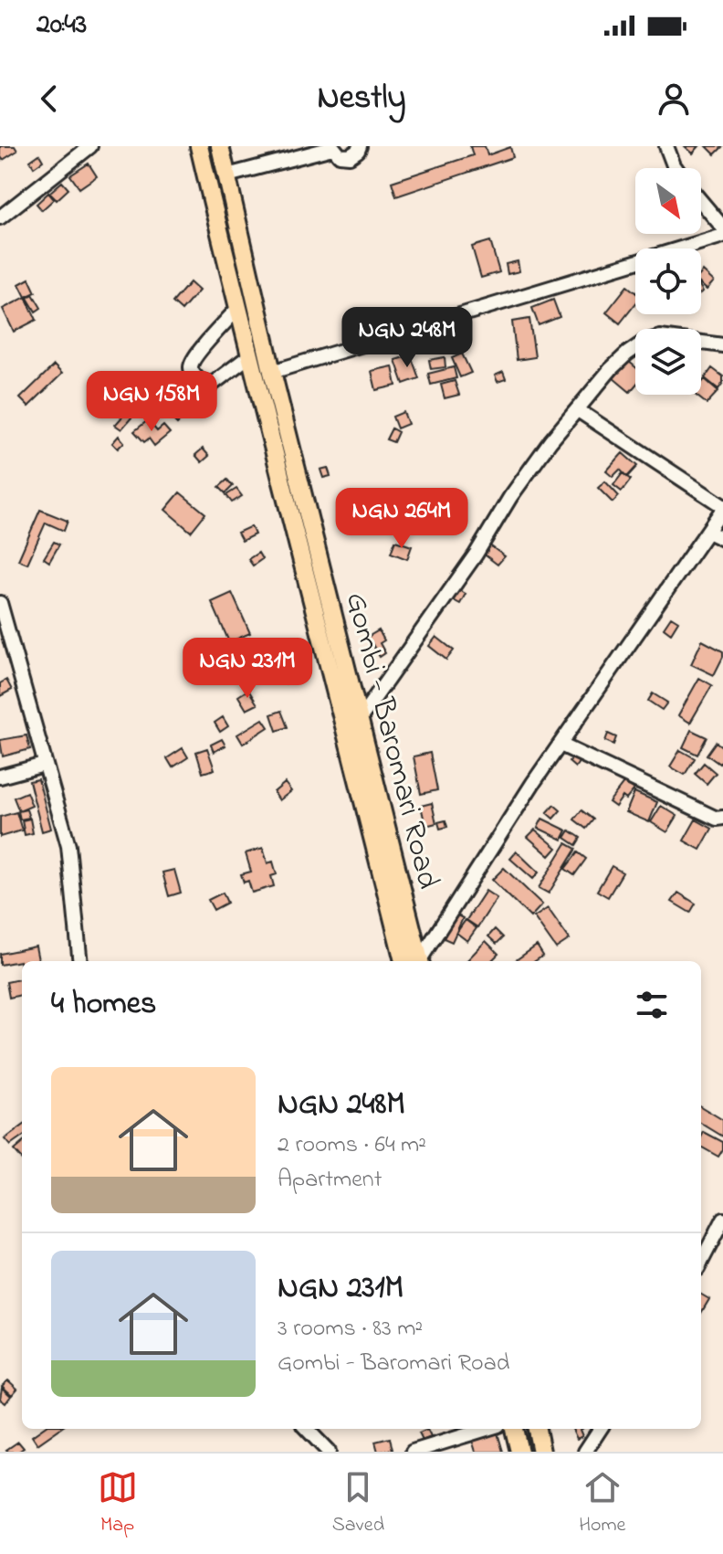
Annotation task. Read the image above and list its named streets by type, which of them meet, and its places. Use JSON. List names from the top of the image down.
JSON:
{
  "streets": {
    "main road": ["Gombi - Baromari Road"]
  },
  "north": "bottom right",
  "page": {
    "status": "20:43",
    "header": "Nestly",
    "price": [
      "NGN 248M",
      "NGN 158M",
      "NGN 264M",
      "NGN 231M"
    ],
    "heading": "4 homes",
    "list": [
      {
        "name": "NGN 248M",
        "note": "2 rooms · 64 m² · Apartment"
      },
      {
        "name": "NGN 231M",
        "note": "3 rooms · 83 m² · Gombi - Baromari Road"
      }
    ],
    "tabs": ["Map", "Saved", "Home"]
  }
}
